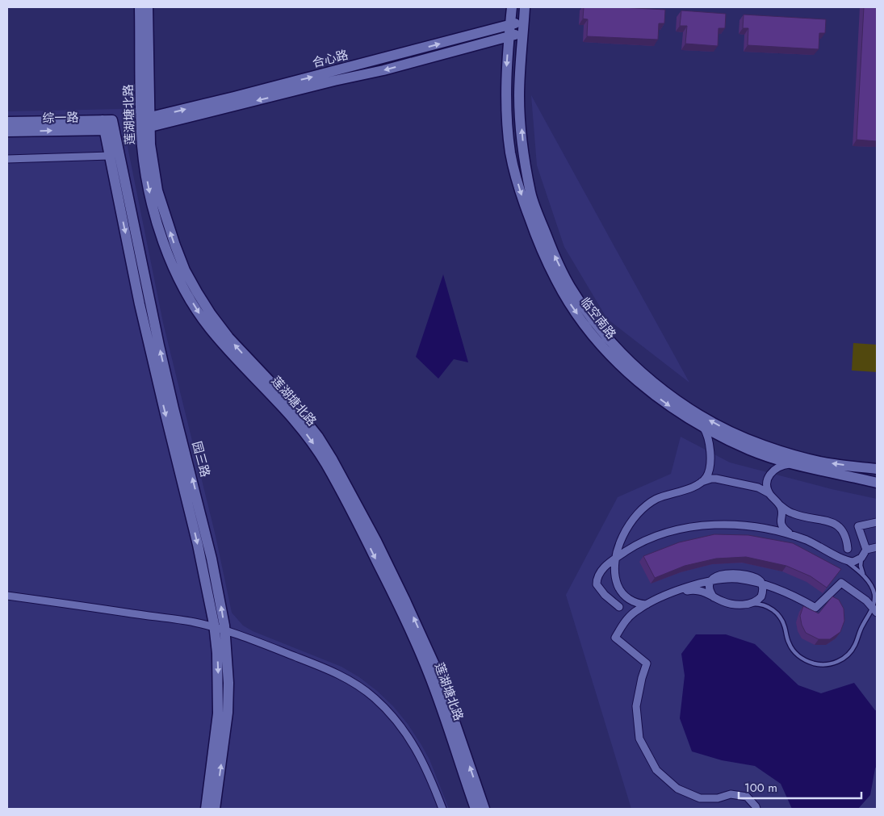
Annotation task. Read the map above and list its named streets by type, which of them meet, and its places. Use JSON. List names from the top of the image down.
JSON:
{
  "streets": {
    "main road": [
      "合心路",
      "莲湖塘北路",
      "综一路",
      "临空南路",
      "园三路"
    ]
  },
  "crossings": [
    ["合心路", "莲湖塘北路"],
    ["合心路", "临空南路"],
    ["综一路", "园三路"]
  ],
  "scale_bar": "100 m"
}
